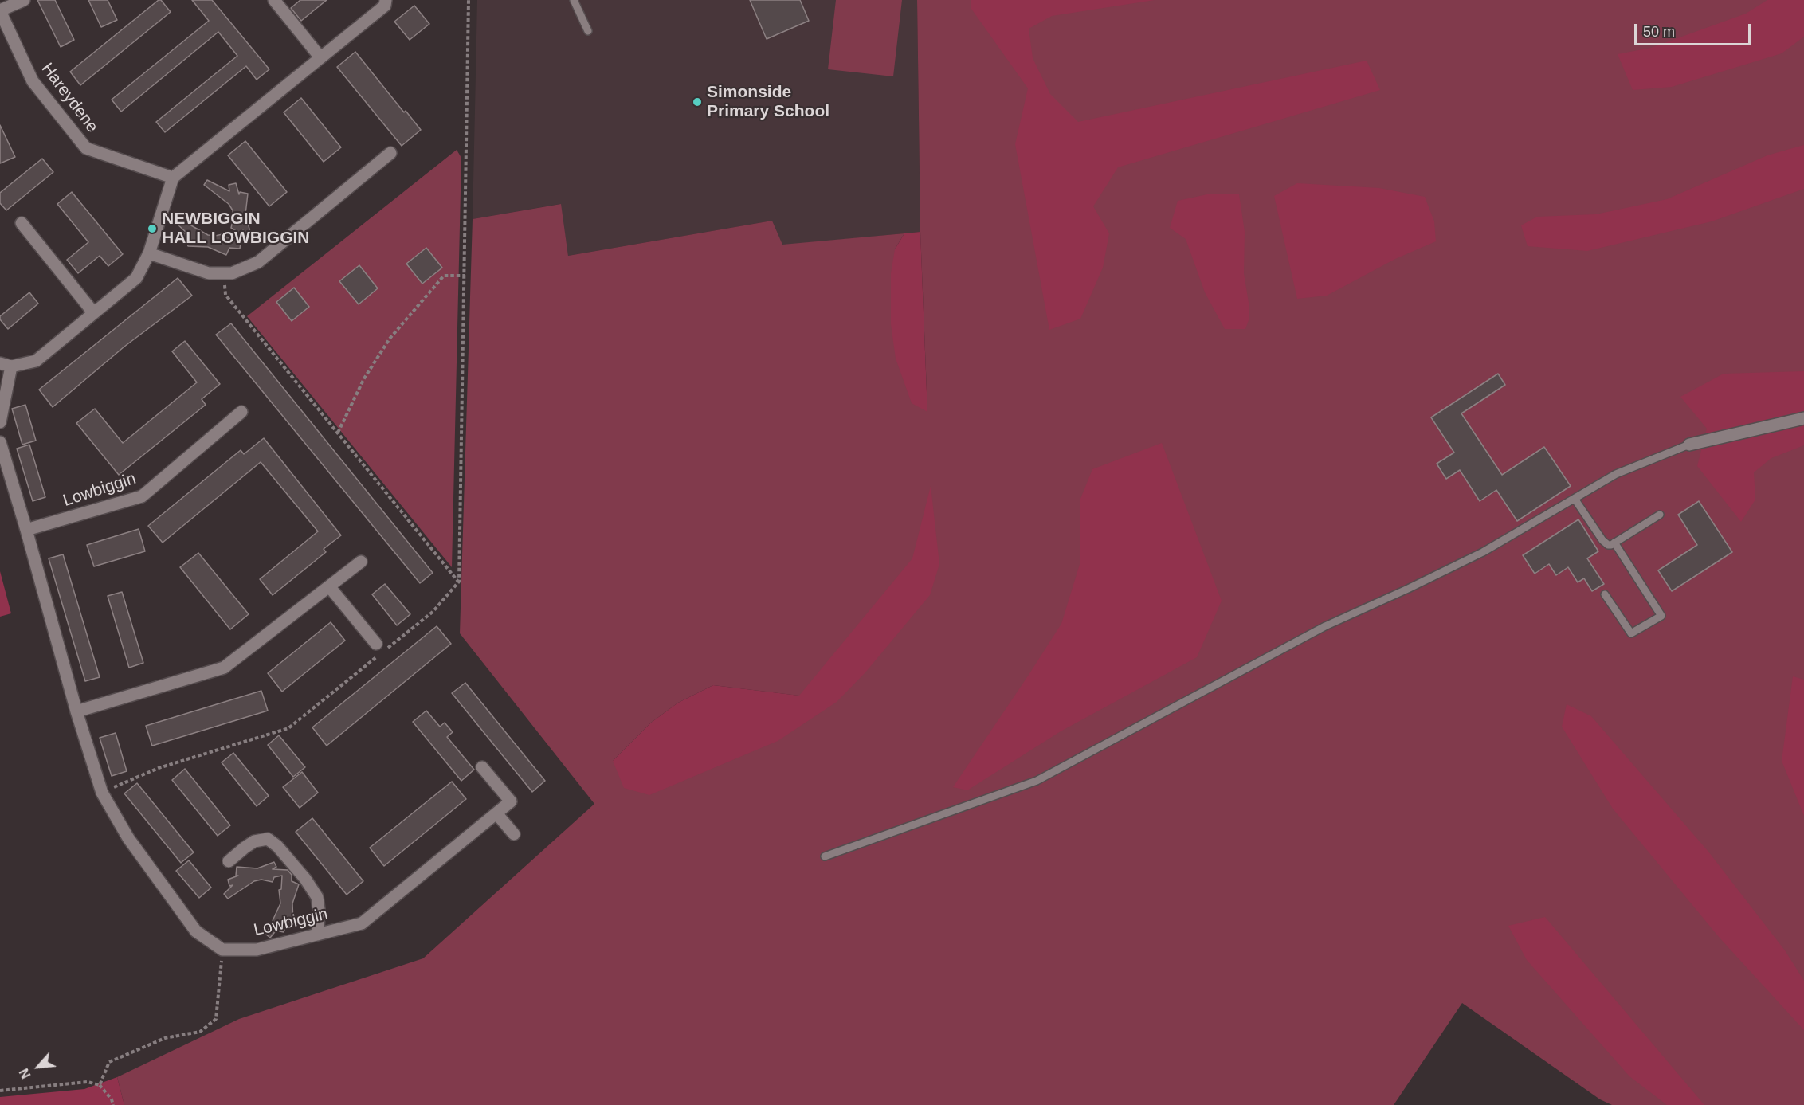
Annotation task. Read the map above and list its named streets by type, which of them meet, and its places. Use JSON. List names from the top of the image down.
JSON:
{
  "streets": {
    "street": ["Hareydene", "Lowbiggin"]
  },
  "places": ["Simonside Primary School", "NEWBIGGIN HALL LOWBIGGIN"],
  "scale_bar": "50 m",
  "north": "bottom left"
}
